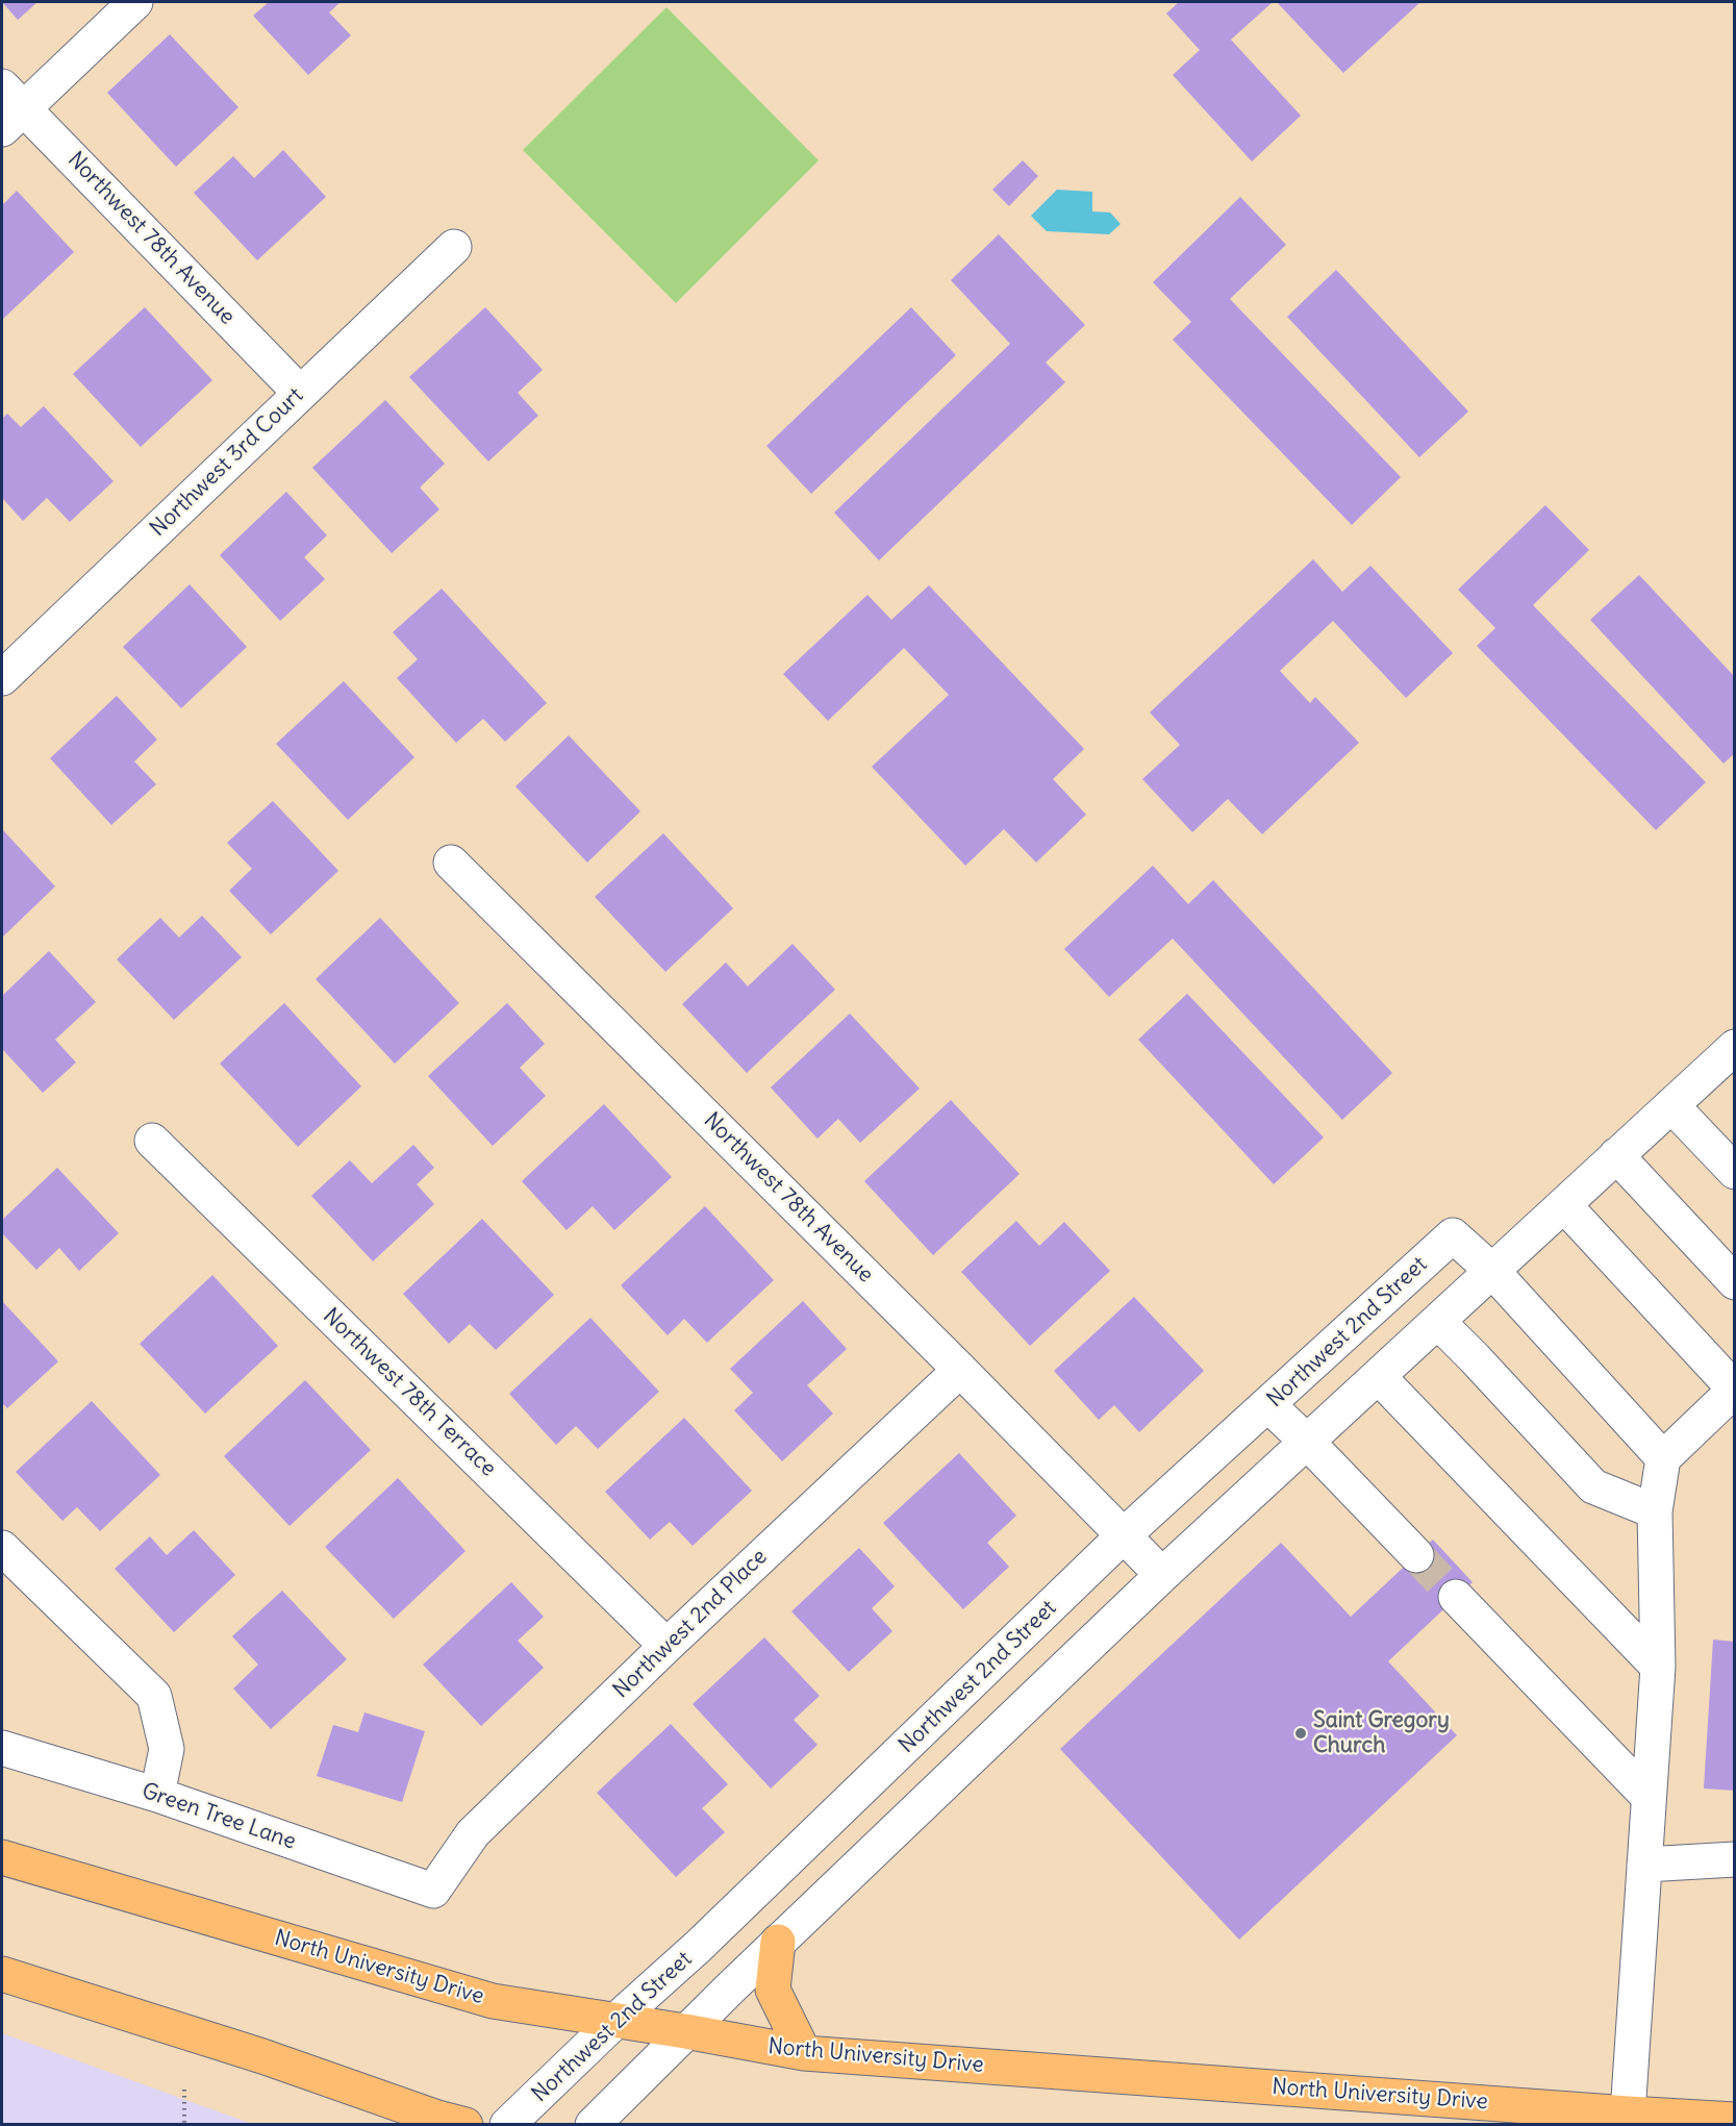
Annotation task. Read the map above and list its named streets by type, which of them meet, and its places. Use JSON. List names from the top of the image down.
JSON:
{
  "streets": {
    "main road": ["North University Drive"],
    "street": [
      "Northwest 78th Avenue",
      "Northwest 3rd Court",
      "Northwest 2nd Street",
      "Northwest 78th Terrace",
      "Northwest 2nd Place",
      "Green Tree Lane"
    ]
  },
  "crossings": [
    ["Northwest 78th Avenue", "Northwest 3rd Court"],
    ["Northwest 78th Avenue", "Northwest 2nd Street"],
    ["Northwest 78th Avenue", "Northwest 2nd Place"],
    ["Northwest 2nd Street", "North University Drive"],
    ["Northwest 78th Terrace", "Northwest 2nd Place"],
    ["Northwest 2nd Place", "Green Tree Lane"]
  ],
  "places": ["Saint Gregory Church"]
}
